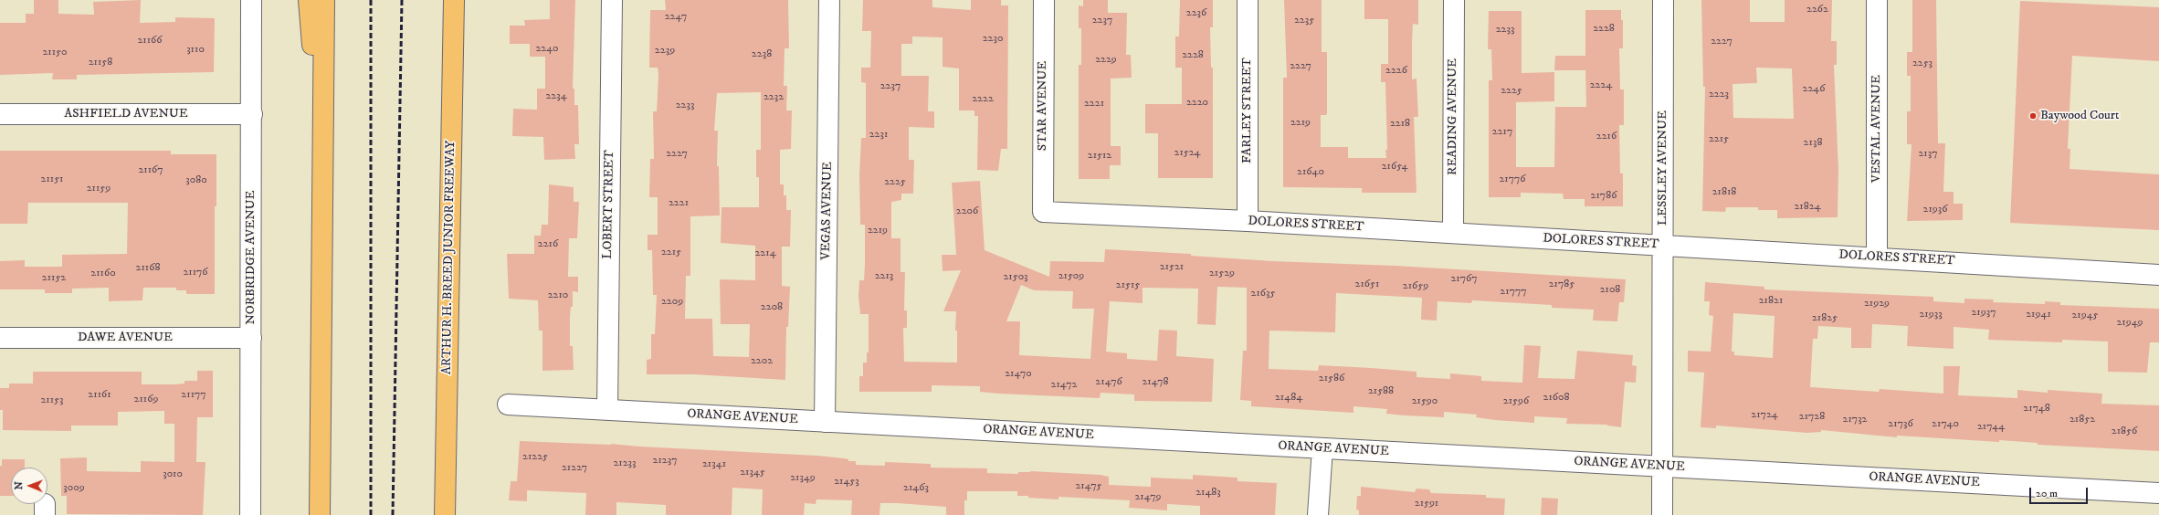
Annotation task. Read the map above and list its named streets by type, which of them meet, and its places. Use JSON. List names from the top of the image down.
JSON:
{
  "streets": {
    "highway": ["ARTHUR H. BREED JUNIOR FREEWAY"],
    "street": [
      "STAR AVENUE",
      "FARLEY STREET",
      "ASHFIELD AVENUE",
      "READING AVENUE",
      "VESTAL AVENUE",
      "LESSLEY AVENUE",
      "LOBERT STREET",
      "VEGAS AVENUE",
      "DOLORES STREET",
      "NORBRIDGE AVENUE",
      "DAWE AVENUE",
      "ORANGE AVENUE"
    ]
  },
  "crossings": [
    ["STAR AVENUE", "DOLORES STREET"],
    ["FARLEY STREET", "DOLORES STREET"],
    ["ASHFIELD AVENUE", "NORBRIDGE AVENUE"],
    ["READING AVENUE", "DOLORES STREET"],
    ["VESTAL AVENUE", "DOLORES STREET"],
    ["LESSLEY AVENUE", "DOLORES STREET"],
    ["LESSLEY AVENUE", "ORANGE AVENUE"],
    ["LOBERT STREET", "ORANGE AVENUE"],
    ["VEGAS AVENUE", "ORANGE AVENUE"],
    ["NORBRIDGE AVENUE", "DAWE AVENUE"]
  ],
  "places": ["Baywood Court"],
  "house_numbers": [
    "2262",
    "2236",
    "2247",
    "2237",
    "2235",
    "2228",
    "2233",
    "2230",
    "21166",
    "2227",
    "2240",
    "3110",
    "2239",
    "21150",
    "2238",
    "2228",
    "2229",
    "21158",
    "2253",
    "2227",
    "2226",
    "2224",
    "2237",
    "2246",
    "2225",
    "2223",
    "2234",
    "2232",
    "2222",
    "2220",
    "2221",
    "2233",
    "2219",
    "2218",
    "2217",
    "2231",
    "2216",
    "2215",
    "2138",
    "21524",
    "2227",
    "2137",
    "21512",
    "21654",
    "21167",
    "21640",
    "21151",
    "21776",
    "3080",
    "2225",
    "21159",
    "21818",
    "21786",
    "2221",
    "21824",
    "21936",
    "2206",
    "2219",
    "2216",
    "2215",
    "2214",
    "21521",
    "21168",
    "21176",
    "21160",
    "21529",
    "2213",
    "21509",
    "21503",
    "21152",
    "21767",
    "21651",
    "21785",
    "21515",
    "21659",
    "2108",
    "21777",
    "21635",
    "2210",
    "21821",
    "2209",
    "21929",
    "2208",
    "21937",
    "21933",
    "21941",
    "21945",
    "21825",
    "21949",
    "2202",
    "21470",
    "21586",
    "21476",
    "21478",
    "21472",
    "21588",
    "21161",
    "21177",
    "21484",
    "21608",
    "21169",
    "21153",
    "21590",
    "21596",
    "21748",
    "21724",
    "21728",
    "21732",
    "21852",
    "21736",
    "21740",
    "21744",
    "21856",
    "21225",
    "21237",
    "21233",
    "21341",
    "21227",
    "21345",
    "3010",
    "21349",
    "21453",
    "21475",
    "3009",
    "21463",
    "21483",
    "21479",
    "21591"
  ],
  "scale_bar": "20 m",
  "north": "left"
}
